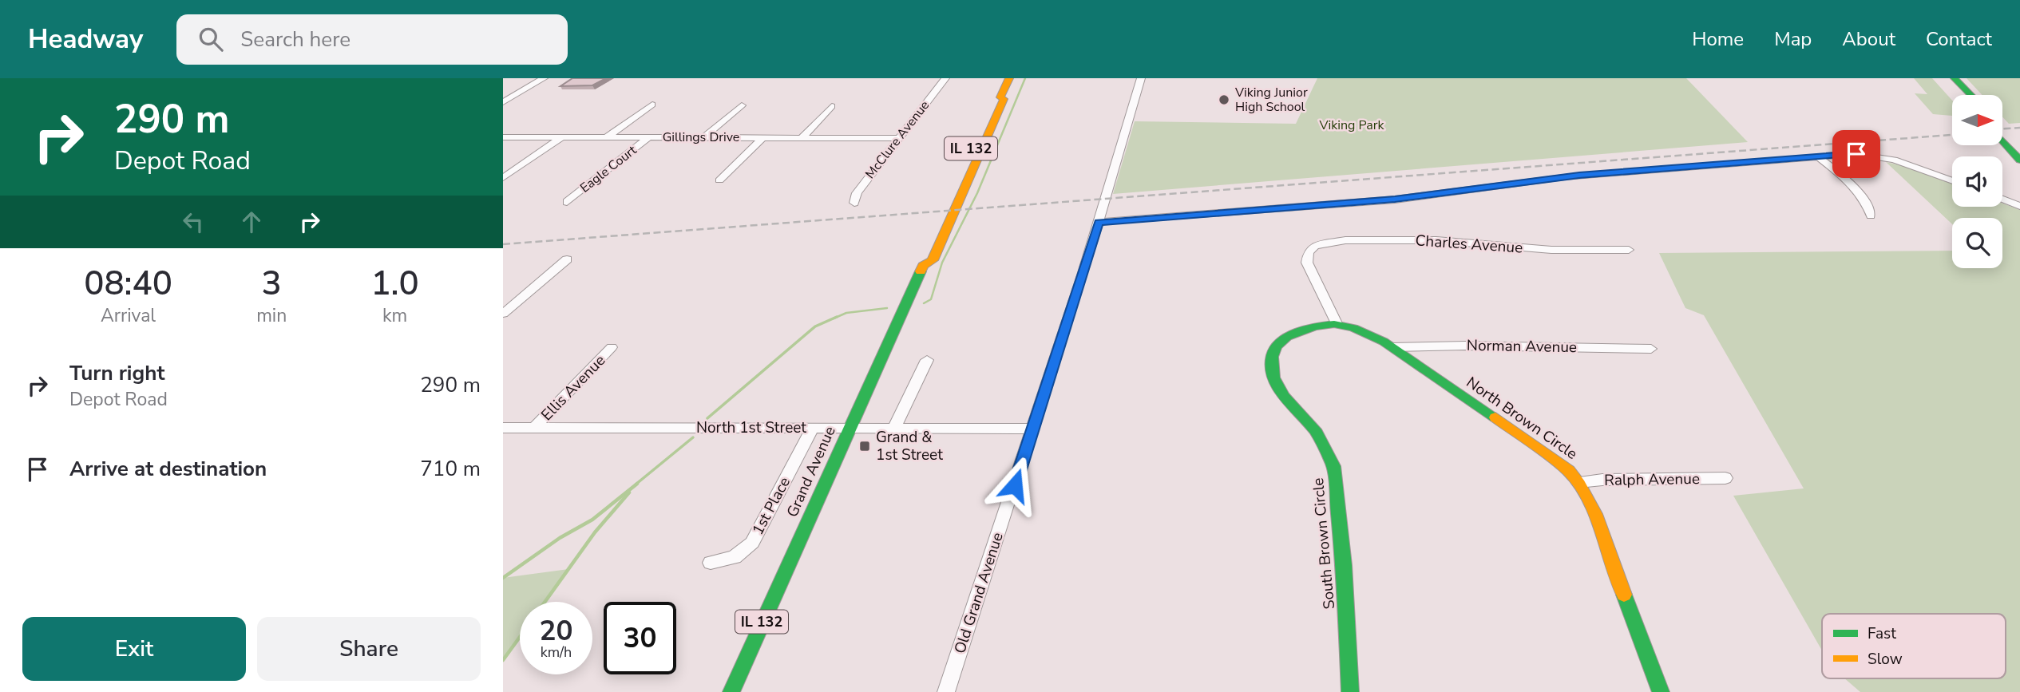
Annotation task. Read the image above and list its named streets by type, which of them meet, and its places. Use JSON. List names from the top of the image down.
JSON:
{
  "streets": {
    "main road": [
      "IL 132",
      "North Brown Circle",
      "Grand Avenue",
      "South Brown Circle"
    ],
    "street": [
      "Gillings Drive",
      "McClure Avenue",
      "Eagle Court",
      "Charles Avenue",
      "Norman Avenue",
      "Ellis Avenue",
      "North 1st Street",
      "Ralph Avenue",
      "1st Place",
      "Old Grand Avenue"
    ]
  },
  "crossings": [
    ["Gillings Drive", "McClure Avenue"],
    ["Gillings Drive", "Eagle Court"],
    ["Charles Avenue", "North Brown Circle"],
    ["Charles Avenue", "South Brown Circle"],
    ["Norman Avenue", "North Brown Circle"],
    ["Ellis Avenue", "North 1st Street"],
    ["North Brown Circle", "Ralph Avenue"],
    ["North Brown Circle", "South Brown Circle"],
    ["North 1st Street", "Grand Avenue"],
    ["North 1st Street", "1st Place"],
    ["North 1st Street", "Old Grand Avenue"]
  ],
  "parks": ["Viking Park"],
  "places": {
    "other": ["Viking Junior High School"],
    "transit": ["Grand & 1st Street"]
  },
  "legend": ["Fast", "Slow"],
  "north": "right",
  "page": {
    "header": "Headway",
    "search": "Search here",
    "nav": [
      "Home",
      "Map",
      "About",
      "Contact"
    ],
    "turn": ["290 m", "Depot Road"],
    "eta": [
      "08:40",
      "Arrival",
      "3",
      "min",
      "1.0",
      "km"
    ],
    "list": [
      {
        "name": "Turn right",
        "note": "Depot Road",
        "value": "290 m"
      },
      {
        "name": "Arrive at destination",
        "value": "710 m"
      }
    ],
    "speed": "20 km/h",
    "limit": "30",
    "buttons": ["Exit", "Share"]
  }
}
